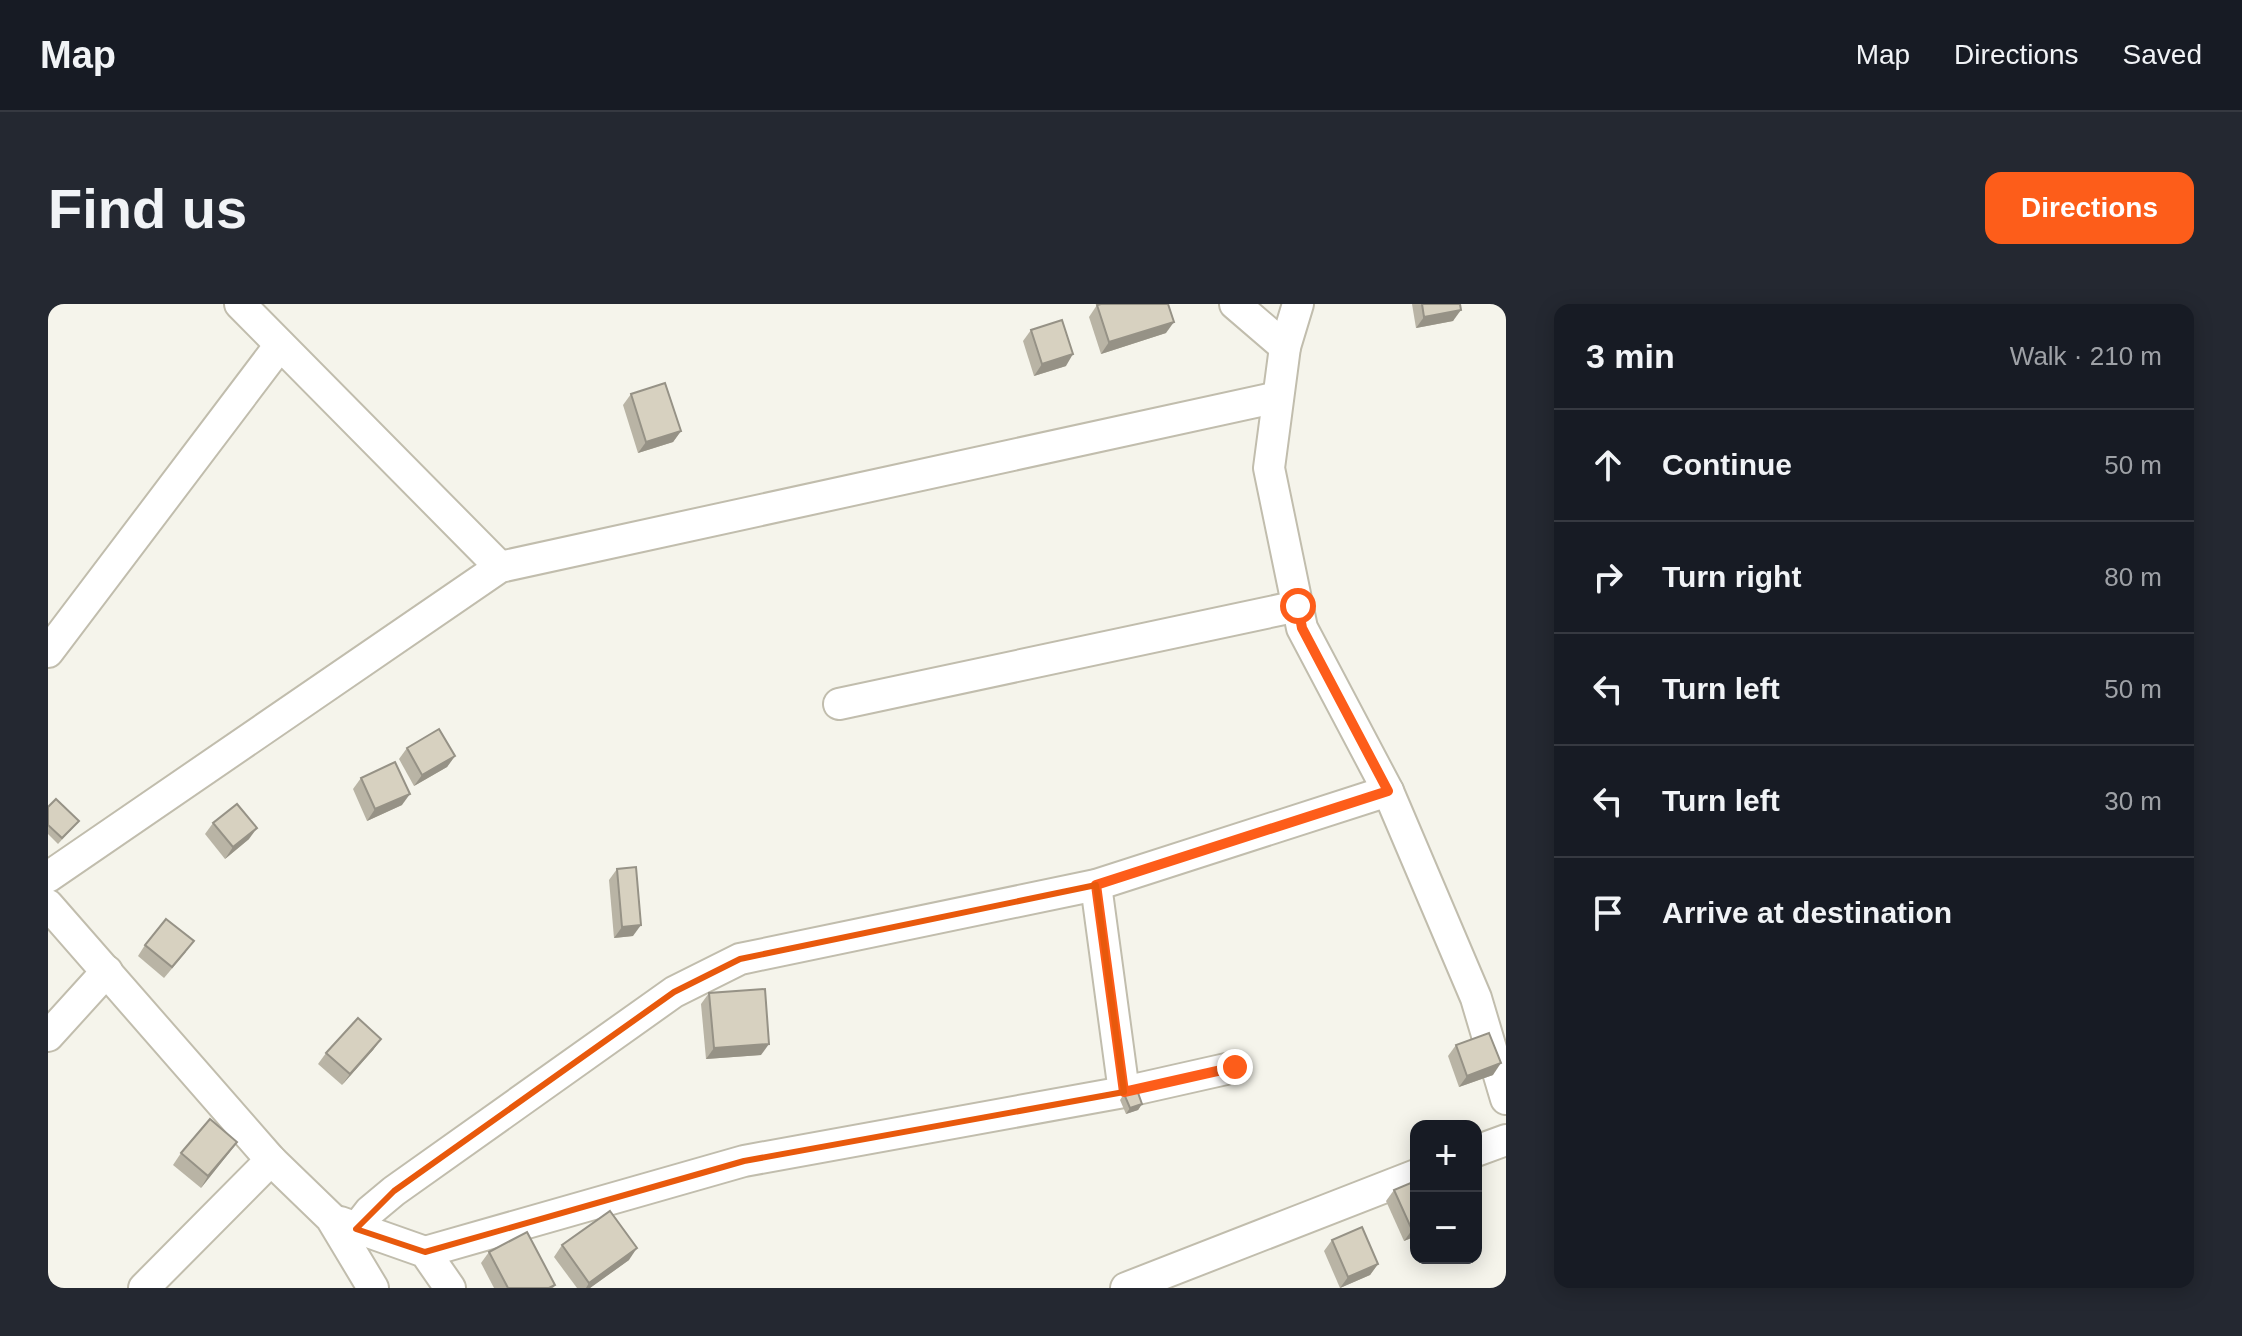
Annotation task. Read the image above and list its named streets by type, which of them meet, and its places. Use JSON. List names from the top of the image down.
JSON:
{
  "page": {
    "header": "Map",
    "nav": ["Map", "Directions", "Saved"],
    "buttons": "Directions",
    "title": "Find us",
    "heading": ["3 min", "Walk · 210 m"],
    "list": [
      ["Continue", "50 m"],
      ["Turn right", "80 m"],
      ["Turn left", "50 m"],
      ["Turn left", "30 m"],
      "Arrive at destination"
    ],
    "map_buttons": ["+", "−"]
  }
}
